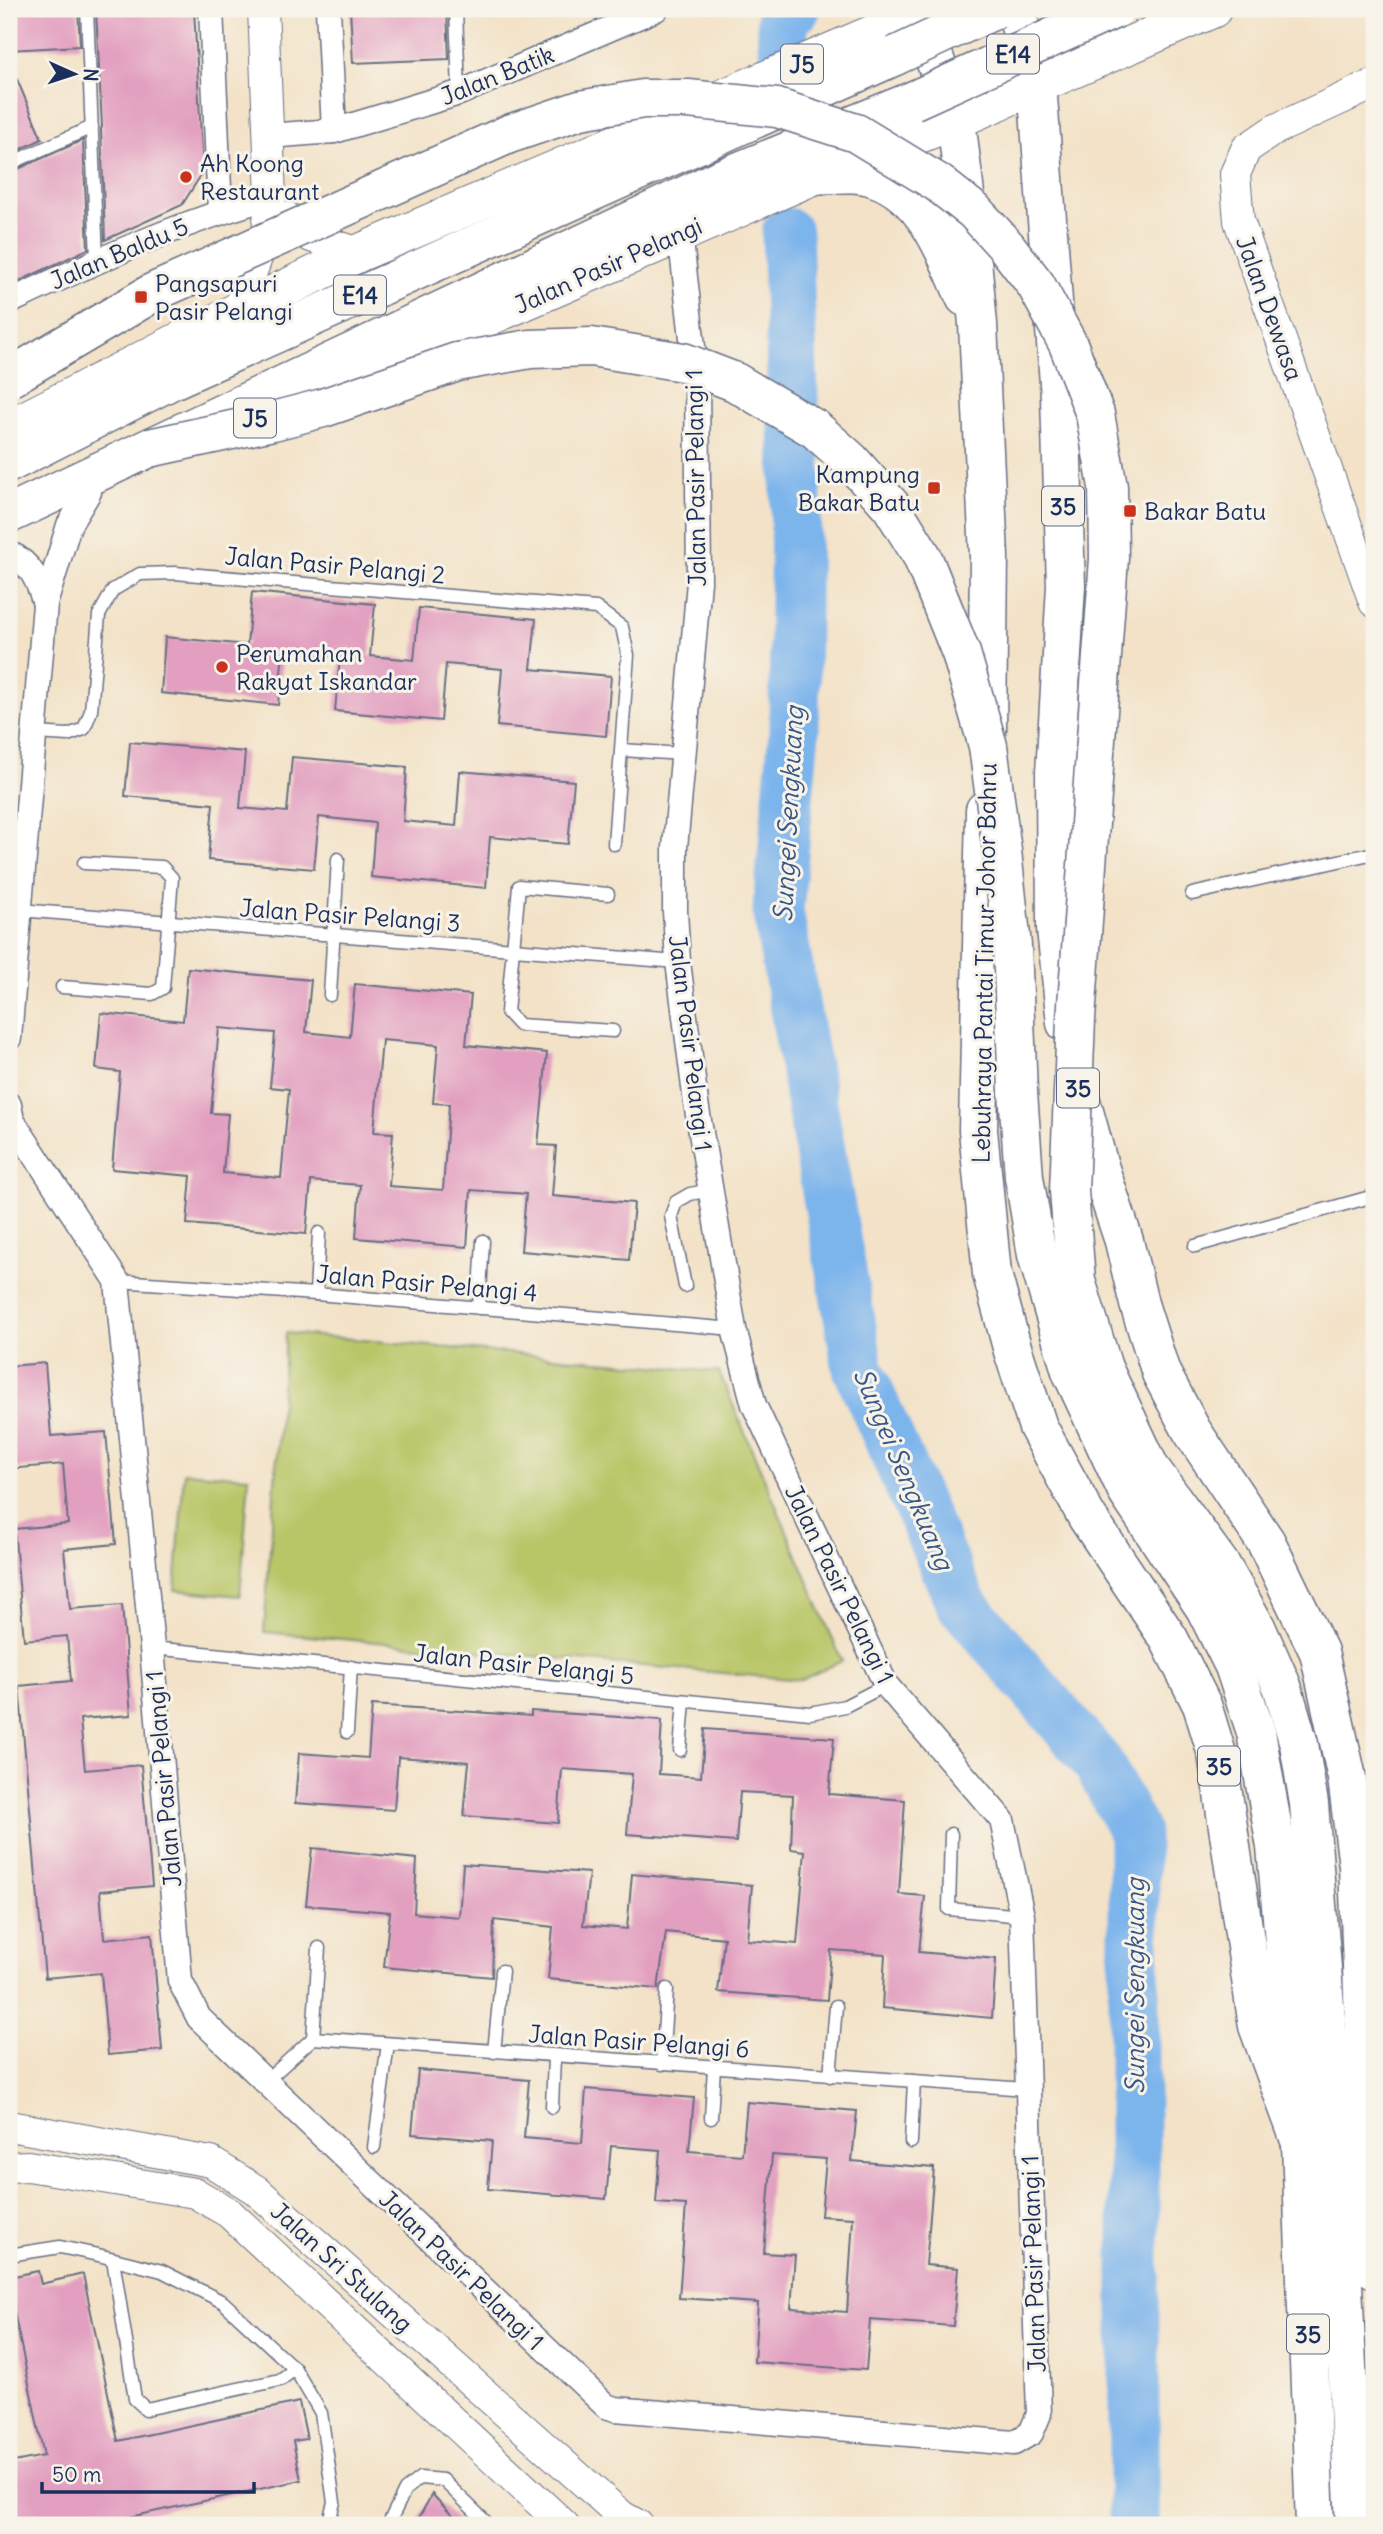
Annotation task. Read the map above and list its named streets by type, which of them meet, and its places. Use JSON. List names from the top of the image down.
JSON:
{
  "streets": {
    "highway": ["E14", "35", "Lebuhraya Pantai Timur Johor Bahru"],
    "main road": ["J5", "Jalan Pasir Pelangi"],
    "street": [
      "Jalan Batik",
      "Jalan Baldu 5",
      "Jalan Dewasa",
      "Jalan Pasir Pelangi 1",
      "Jalan Sri Stulang"
    ],
    "lane": [
      "Jalan Pasir Pelangi 2",
      "Jalan Pasir Pelangi 3",
      "Jalan Pasir Pelangi 4",
      "Jalan Pasir Pelangi 5",
      "Jalan Pasir Pelangi 6"
    ]
  },
  "crossings": [
    ["J5", "Lebuhraya Pantai Timur Johor Bahru"],
    ["Jalan Pasir Pelangi", "Jalan Pasir Pelangi 1"],
    ["Jalan Pasir Pelangi", "35"],
    ["Jalan Pasir Pelangi", "Lebuhraya Pantai Timur Johor Bahru"],
    ["Jalan Pasir Pelangi 1", "Jalan Pasir Pelangi 3"],
    ["Jalan Pasir Pelangi 1", "Jalan Pasir Pelangi 4"],
    ["Jalan Pasir Pelangi 1", "Jalan Pasir Pelangi 5"],
    ["Jalan Pasir Pelangi 1", "Jalan Pasir Pelangi 6"]
  ],
  "water": ["Sungei Sengkuang"],
  "places": {
    "other": ["Ah Koong Restaurant", "Perumahan Rakyat Iskandar"],
    "transit": ["Pangsapuri Pasir Pelangi", "Kampung Bakar Batu", "Bakar Batu"]
  },
  "scale_bar": "50 m",
  "north": "right"
}
